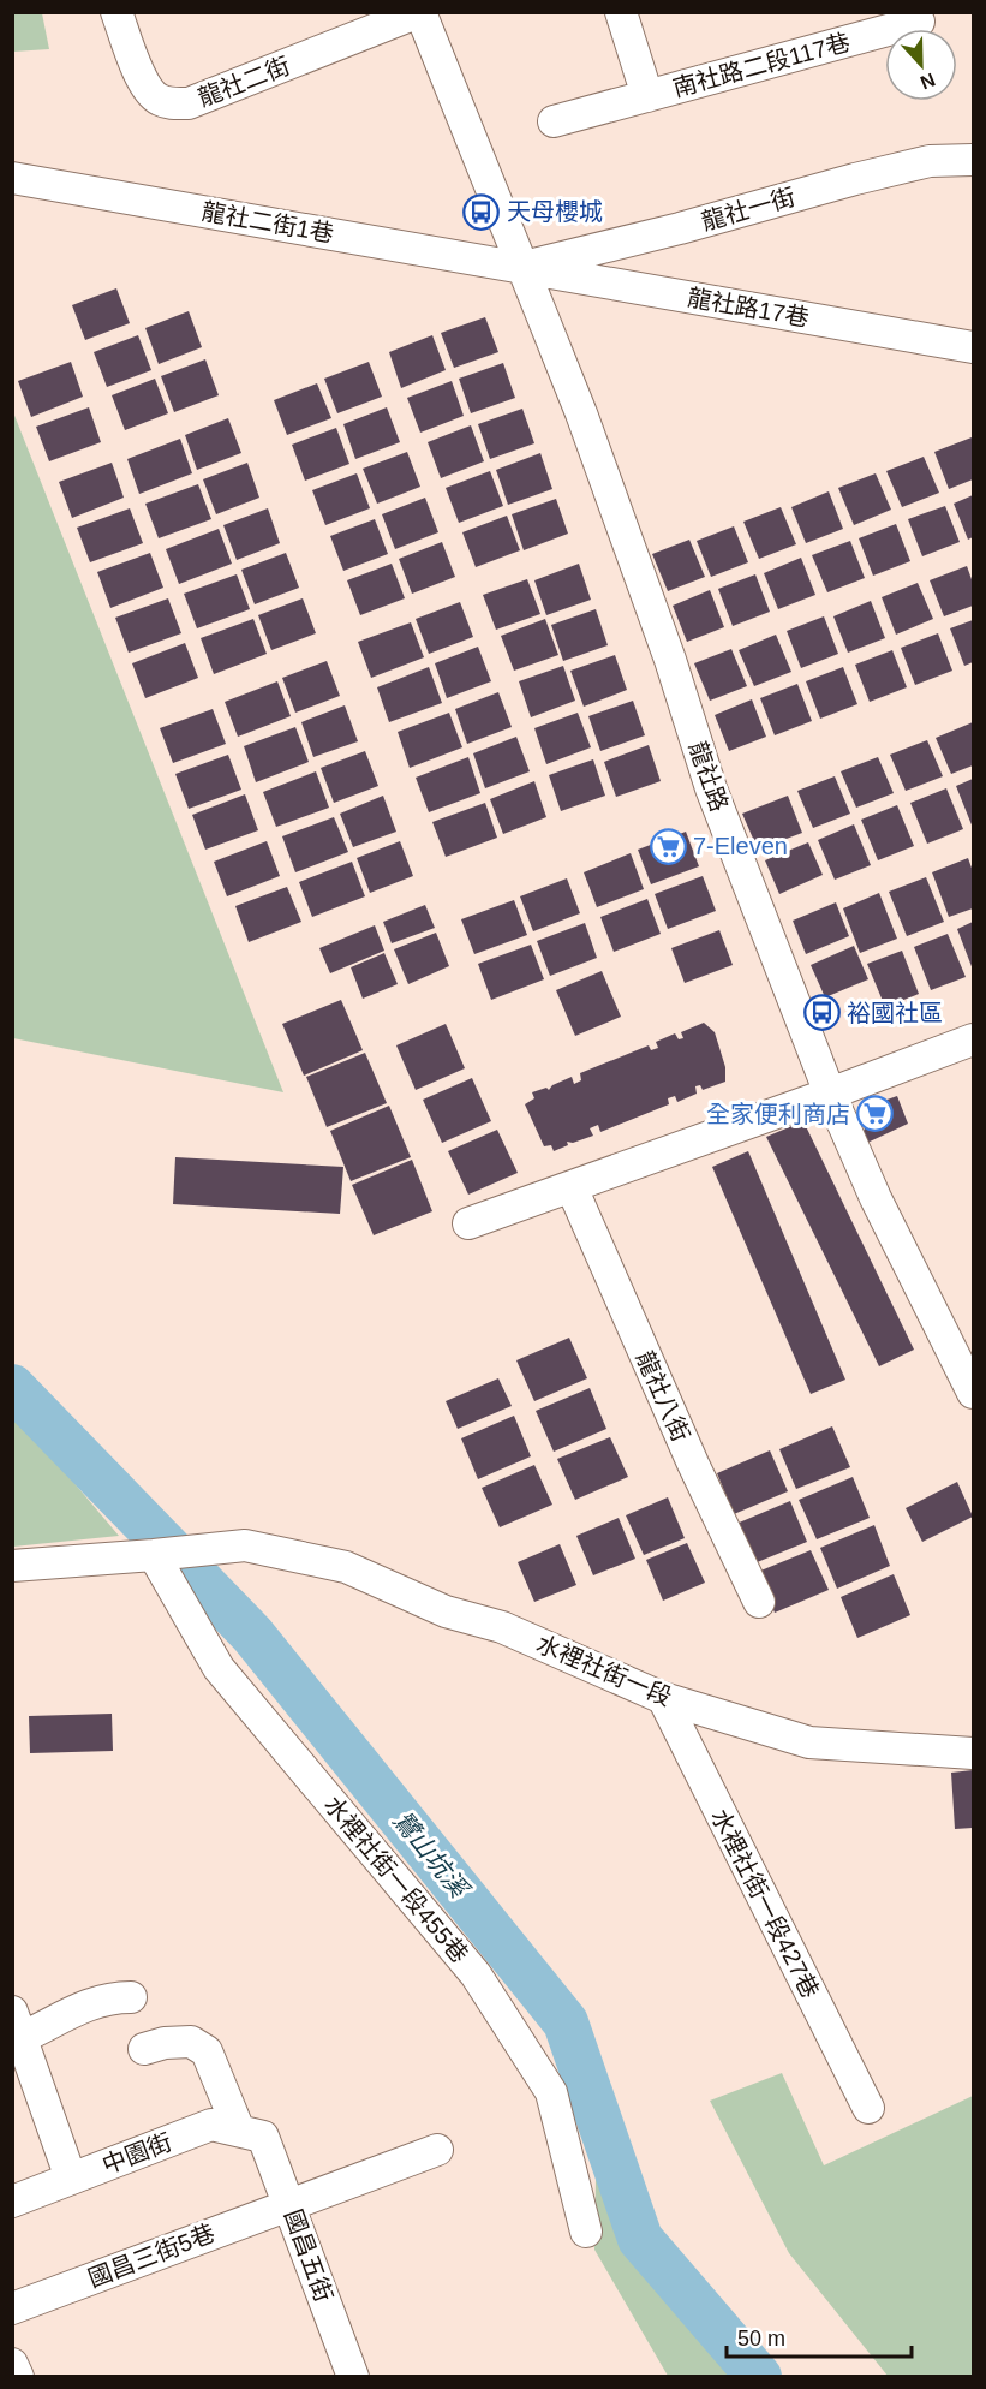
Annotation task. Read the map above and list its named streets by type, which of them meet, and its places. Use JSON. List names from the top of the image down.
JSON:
{
  "streets": {
    "street": [
      "南社路二段117巷",
      "龍社二街",
      "龍社一街",
      "龍社二街1巷",
      "龍社路17巷",
      "龍社路",
      "龍社八街",
      "水裡社街一段",
      "水裡社街一段455巷",
      "水裡社街一段427巷",
      "中園街",
      "國昌三街5巷",
      "國昌五街"
    ]
  },
  "crossings": [
    ["龍社二街", "龍社一街"],
    ["龍社二街", "龍社二街1巷"],
    ["龍社二街", "龍社路17巷"],
    ["龍社二街", "龍社路"],
    ["龍社一街", "龍社二街1巷"],
    ["龍社一街", "龍社路17巷"],
    ["龍社一街", "龍社路"],
    ["龍社二街1巷", "龍社路17巷"],
    ["龍社二街1巷", "龍社路"],
    ["龍社路17巷", "龍社路"],
    ["水裡社街一段", "水裡社街一段455巷"],
    ["水裡社街一段", "水裡社街一段427巷"],
    ["中園街", "國昌五街"],
    ["國昌三街5巷", "國昌五街"]
  ],
  "water": ["鷺山坑溪"],
  "places": {
    "bus stop": ["天母櫻城", "裕國社區"],
    "supermarket": ["7-Eleven", "全家便利商店"]
  },
  "scale_bar": "50 m",
  "north": "bottom"
}
